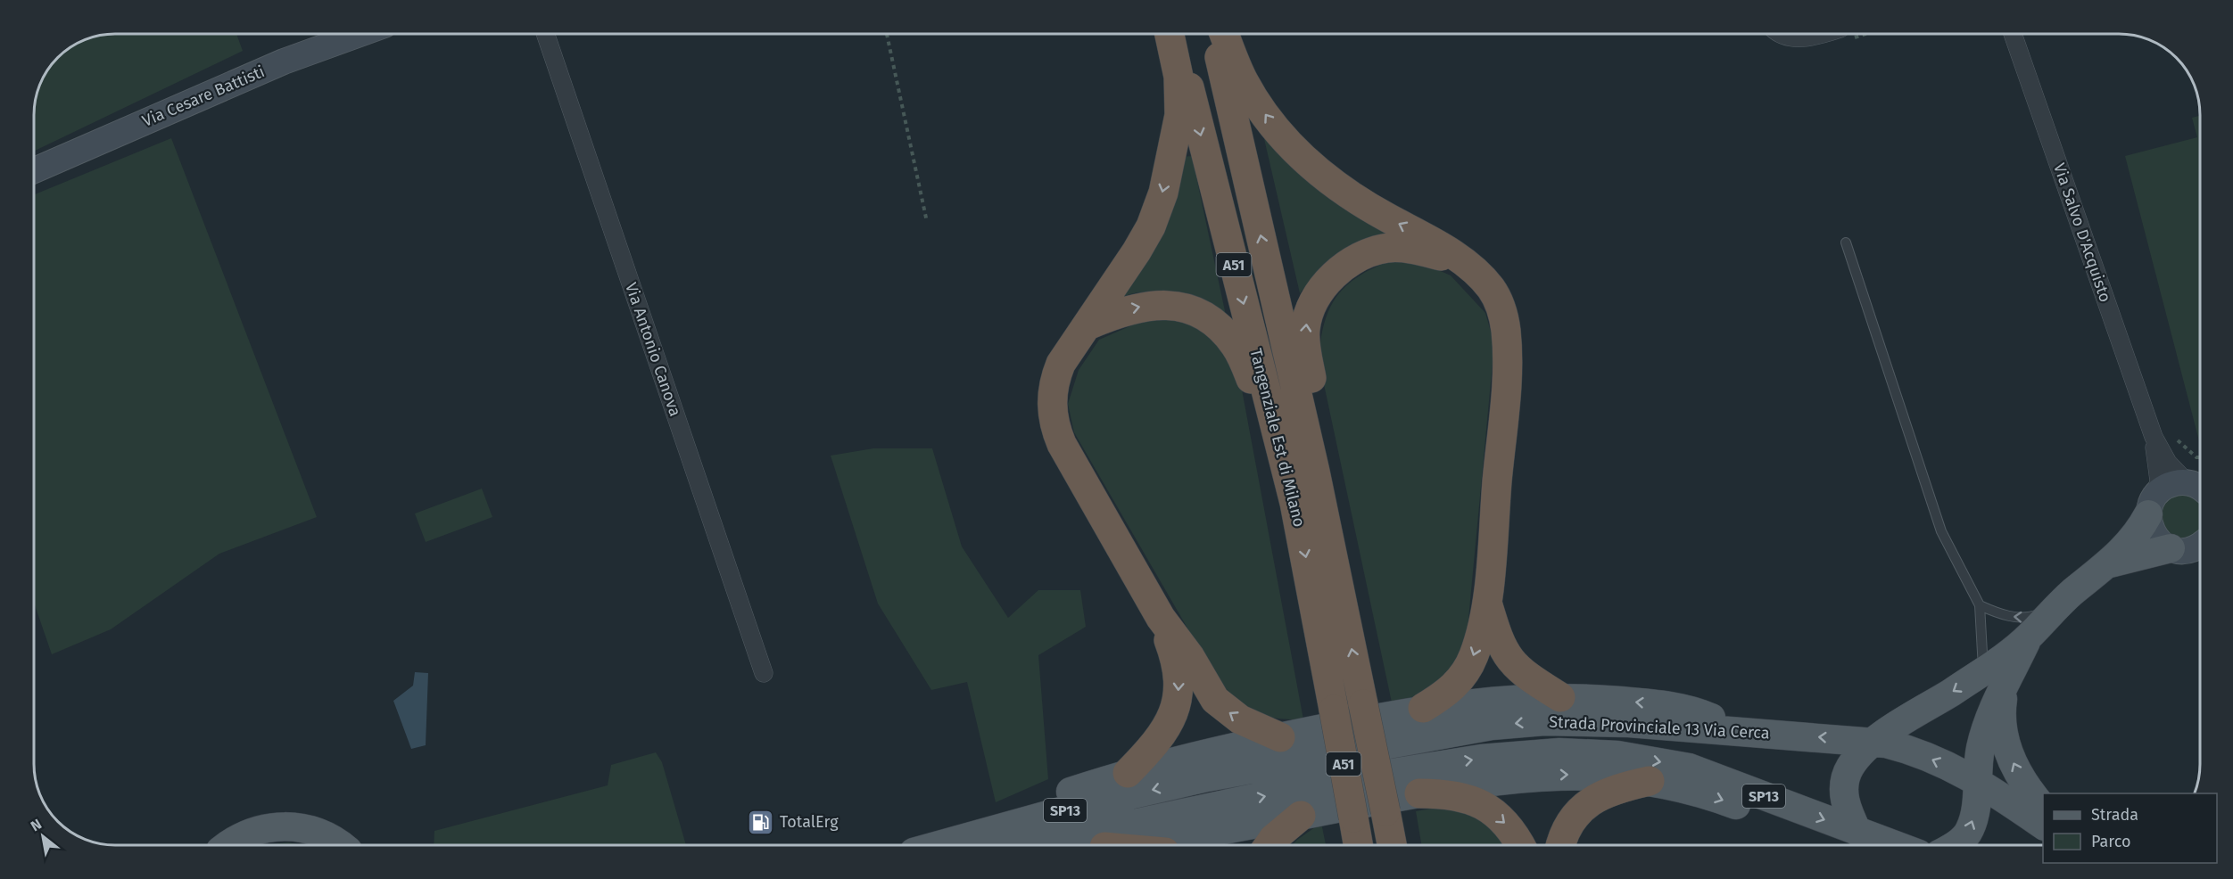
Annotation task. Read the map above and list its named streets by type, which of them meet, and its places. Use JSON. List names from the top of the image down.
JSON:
{
  "streets": {
    "highway": ["A51", "Tangenziale Est di Milano"],
    "main road": ["Strada Provinciale 13 Via Cerca", "SP13"],
    "street": ["Via Cesare Battisti", "Via Salvo D'Acquisto", "Via Antonio Canova"]
  },
  "places": {
    "fuel station": ["TotalErg"]
  },
  "legend": ["Strada", "Parco"],
  "north": "top left"
}
